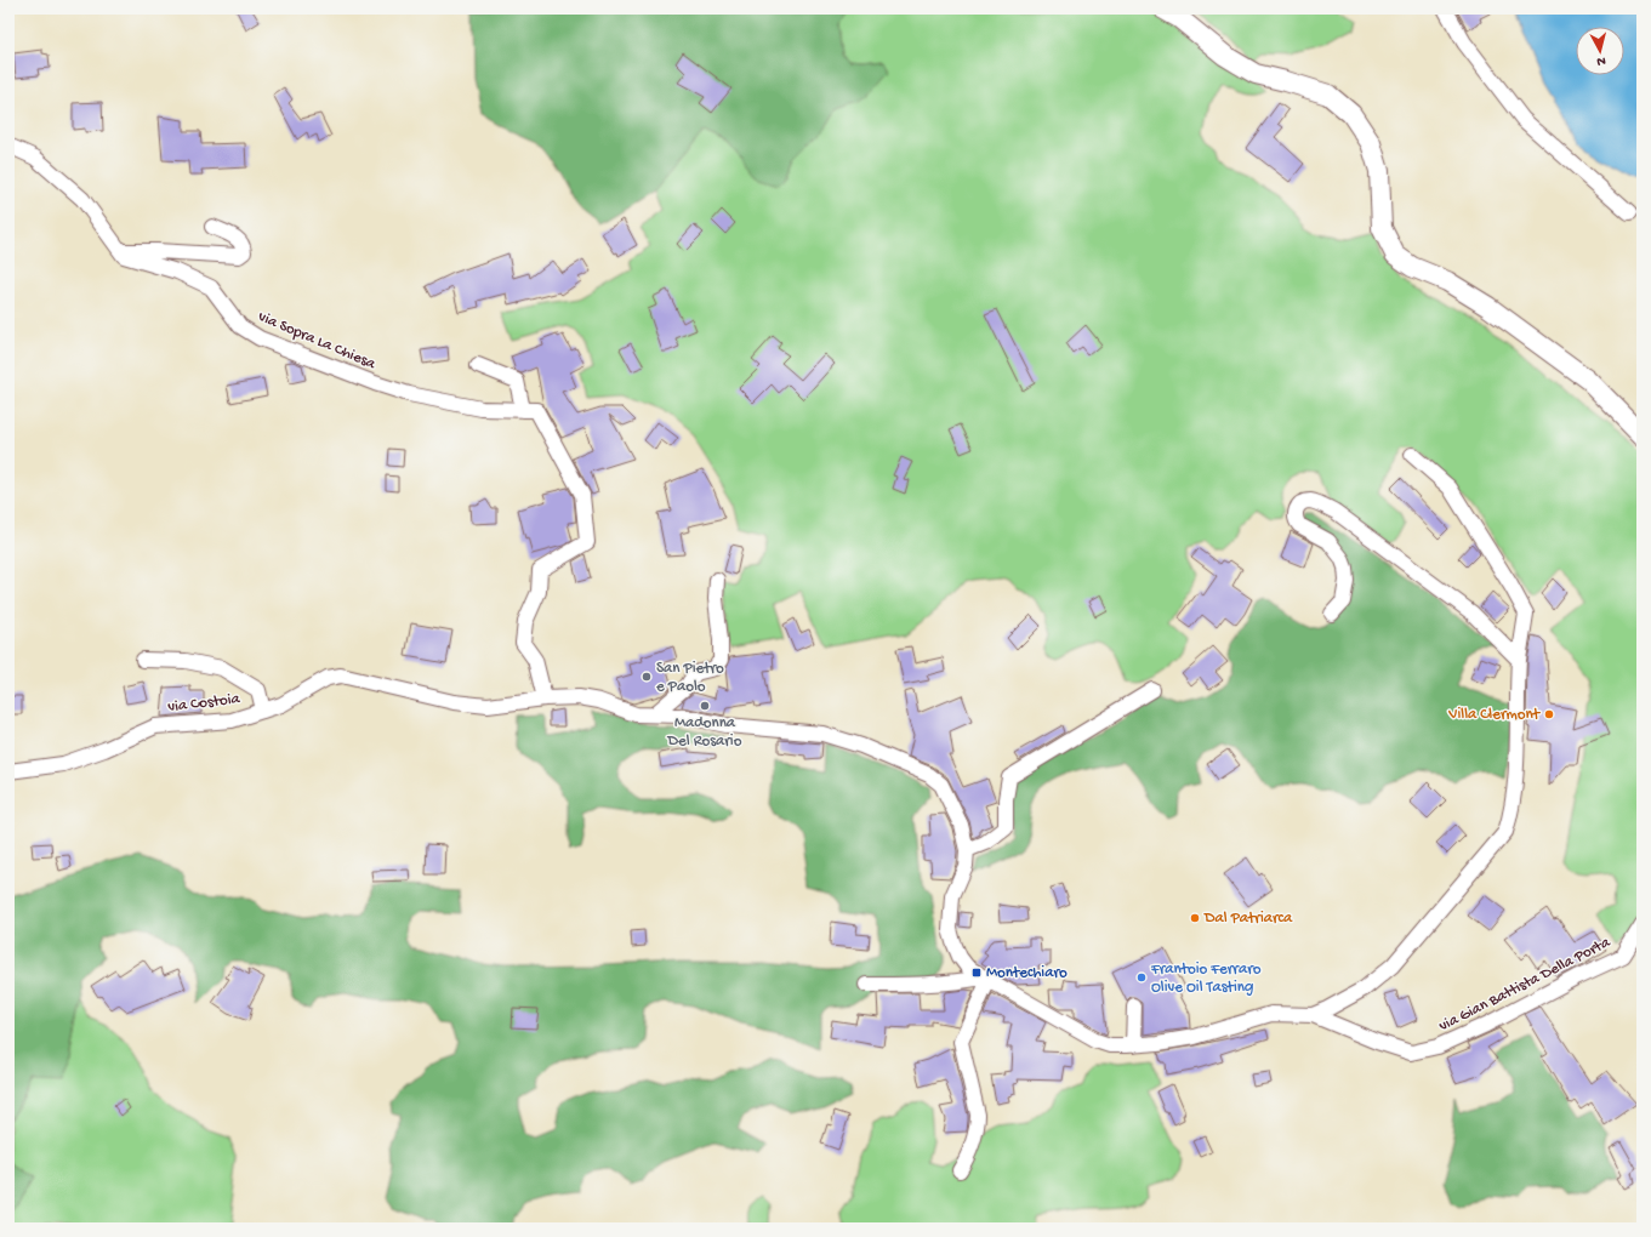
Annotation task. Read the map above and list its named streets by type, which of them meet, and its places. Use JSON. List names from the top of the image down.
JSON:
{
  "streets": {
    "street": ["via Sopra La Chiesa", "via Costoia", "via Gian Battista Della Porta"]
  },
  "crossings": [
    ["via Costoia", "via Gian Battista Della Porta"]
  ],
  "places": {
    "other": [
      "San Pietro e Paolo",
      "Madonna Del Rosario",
      "Villa Clermont",
      "Dal Patriarca",
      "Frantoio Ferraro Olive Oil Tasting"
    ],
    "transit": ["Montechiaro"]
  },
  "north": "bottom"
}
